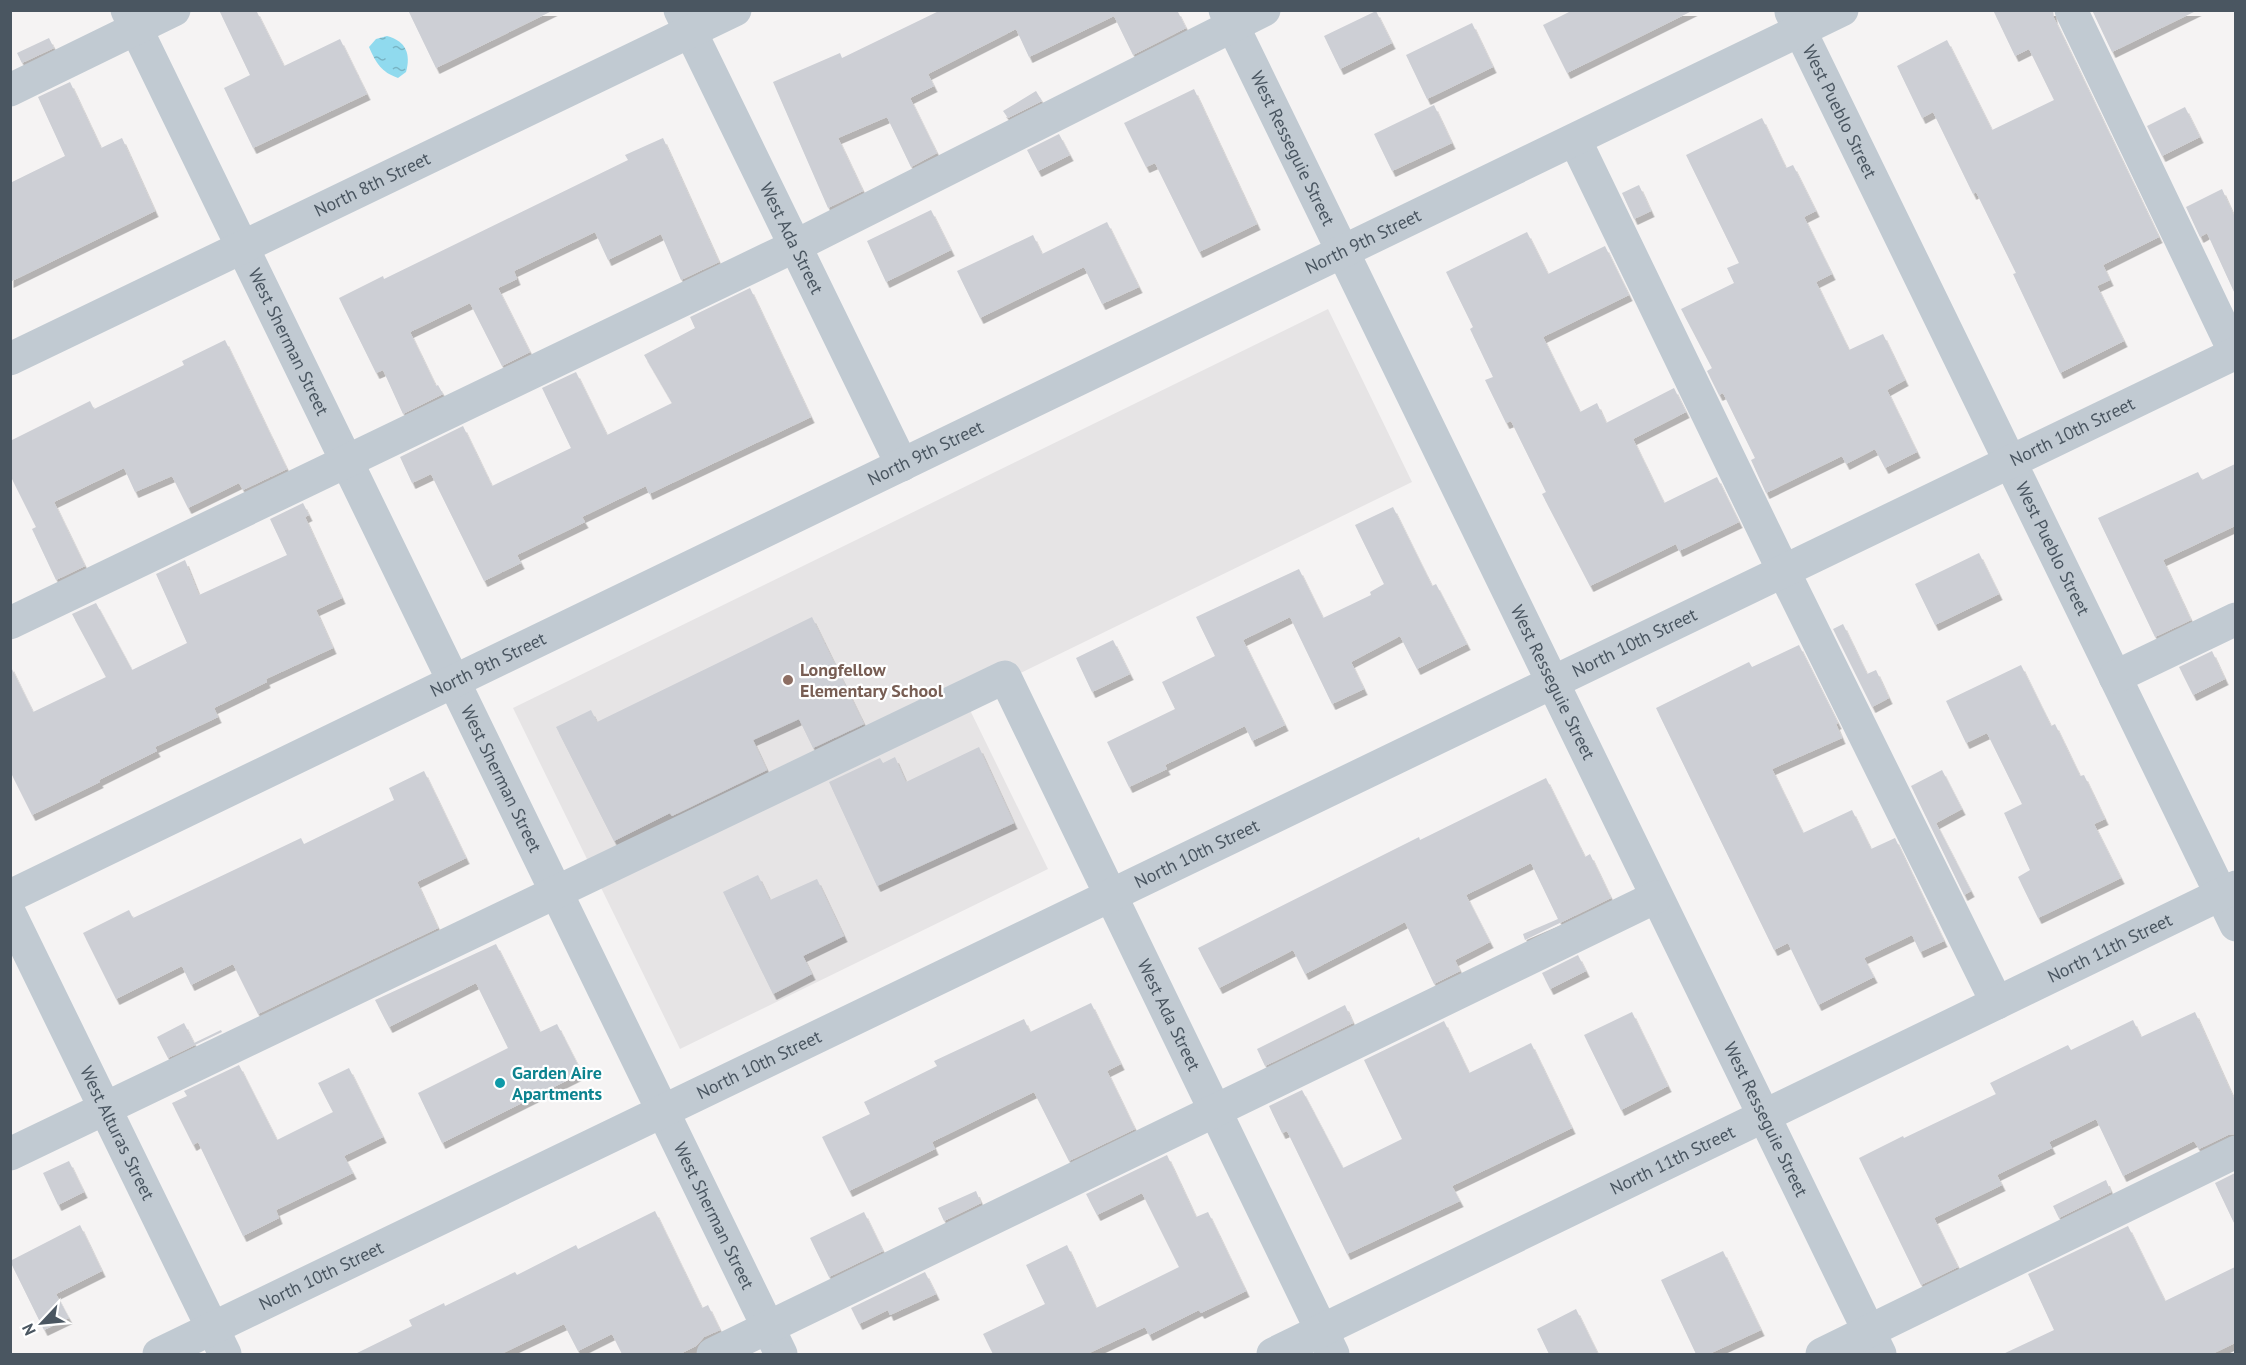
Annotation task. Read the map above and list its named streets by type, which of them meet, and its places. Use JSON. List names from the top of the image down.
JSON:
{
  "streets": {
    "street": [
      "West Pueblo Street",
      "West Resseguie Street",
      "North 8th Street",
      "West Ada Street",
      "North 9th Street",
      "West Sherman Street",
      "North 10th Street",
      "North 11th Street",
      "West Alturas Street"
    ]
  },
  "crossings": [
    ["West Pueblo Street", "North 9th Street"],
    ["West Pueblo Street", "North 10th Street"],
    ["West Pueblo Street", "North 11th Street"],
    ["West Resseguie Street", "North 9th Street"],
    ["West Resseguie Street", "North 10th Street"],
    ["West Resseguie Street", "North 11th Street"],
    ["North 8th Street", "West Ada Street"],
    ["North 8th Street", "West Sherman Street"],
    ["West Ada Street", "North 9th Street"],
    ["West Ada Street", "West Sherman Street"],
    ["West Ada Street", "North 10th Street"],
    ["West Ada Street", "North 11th Street"],
    ["North 9th Street", "West Sherman Street"],
    ["West Sherman Street", "North 10th Street"],
    ["North 10th Street", "West Alturas Street"]
  ],
  "places": ["Longfellow Elementary School", "Garden Aire Apartments"],
  "north": "bottom left"
}
